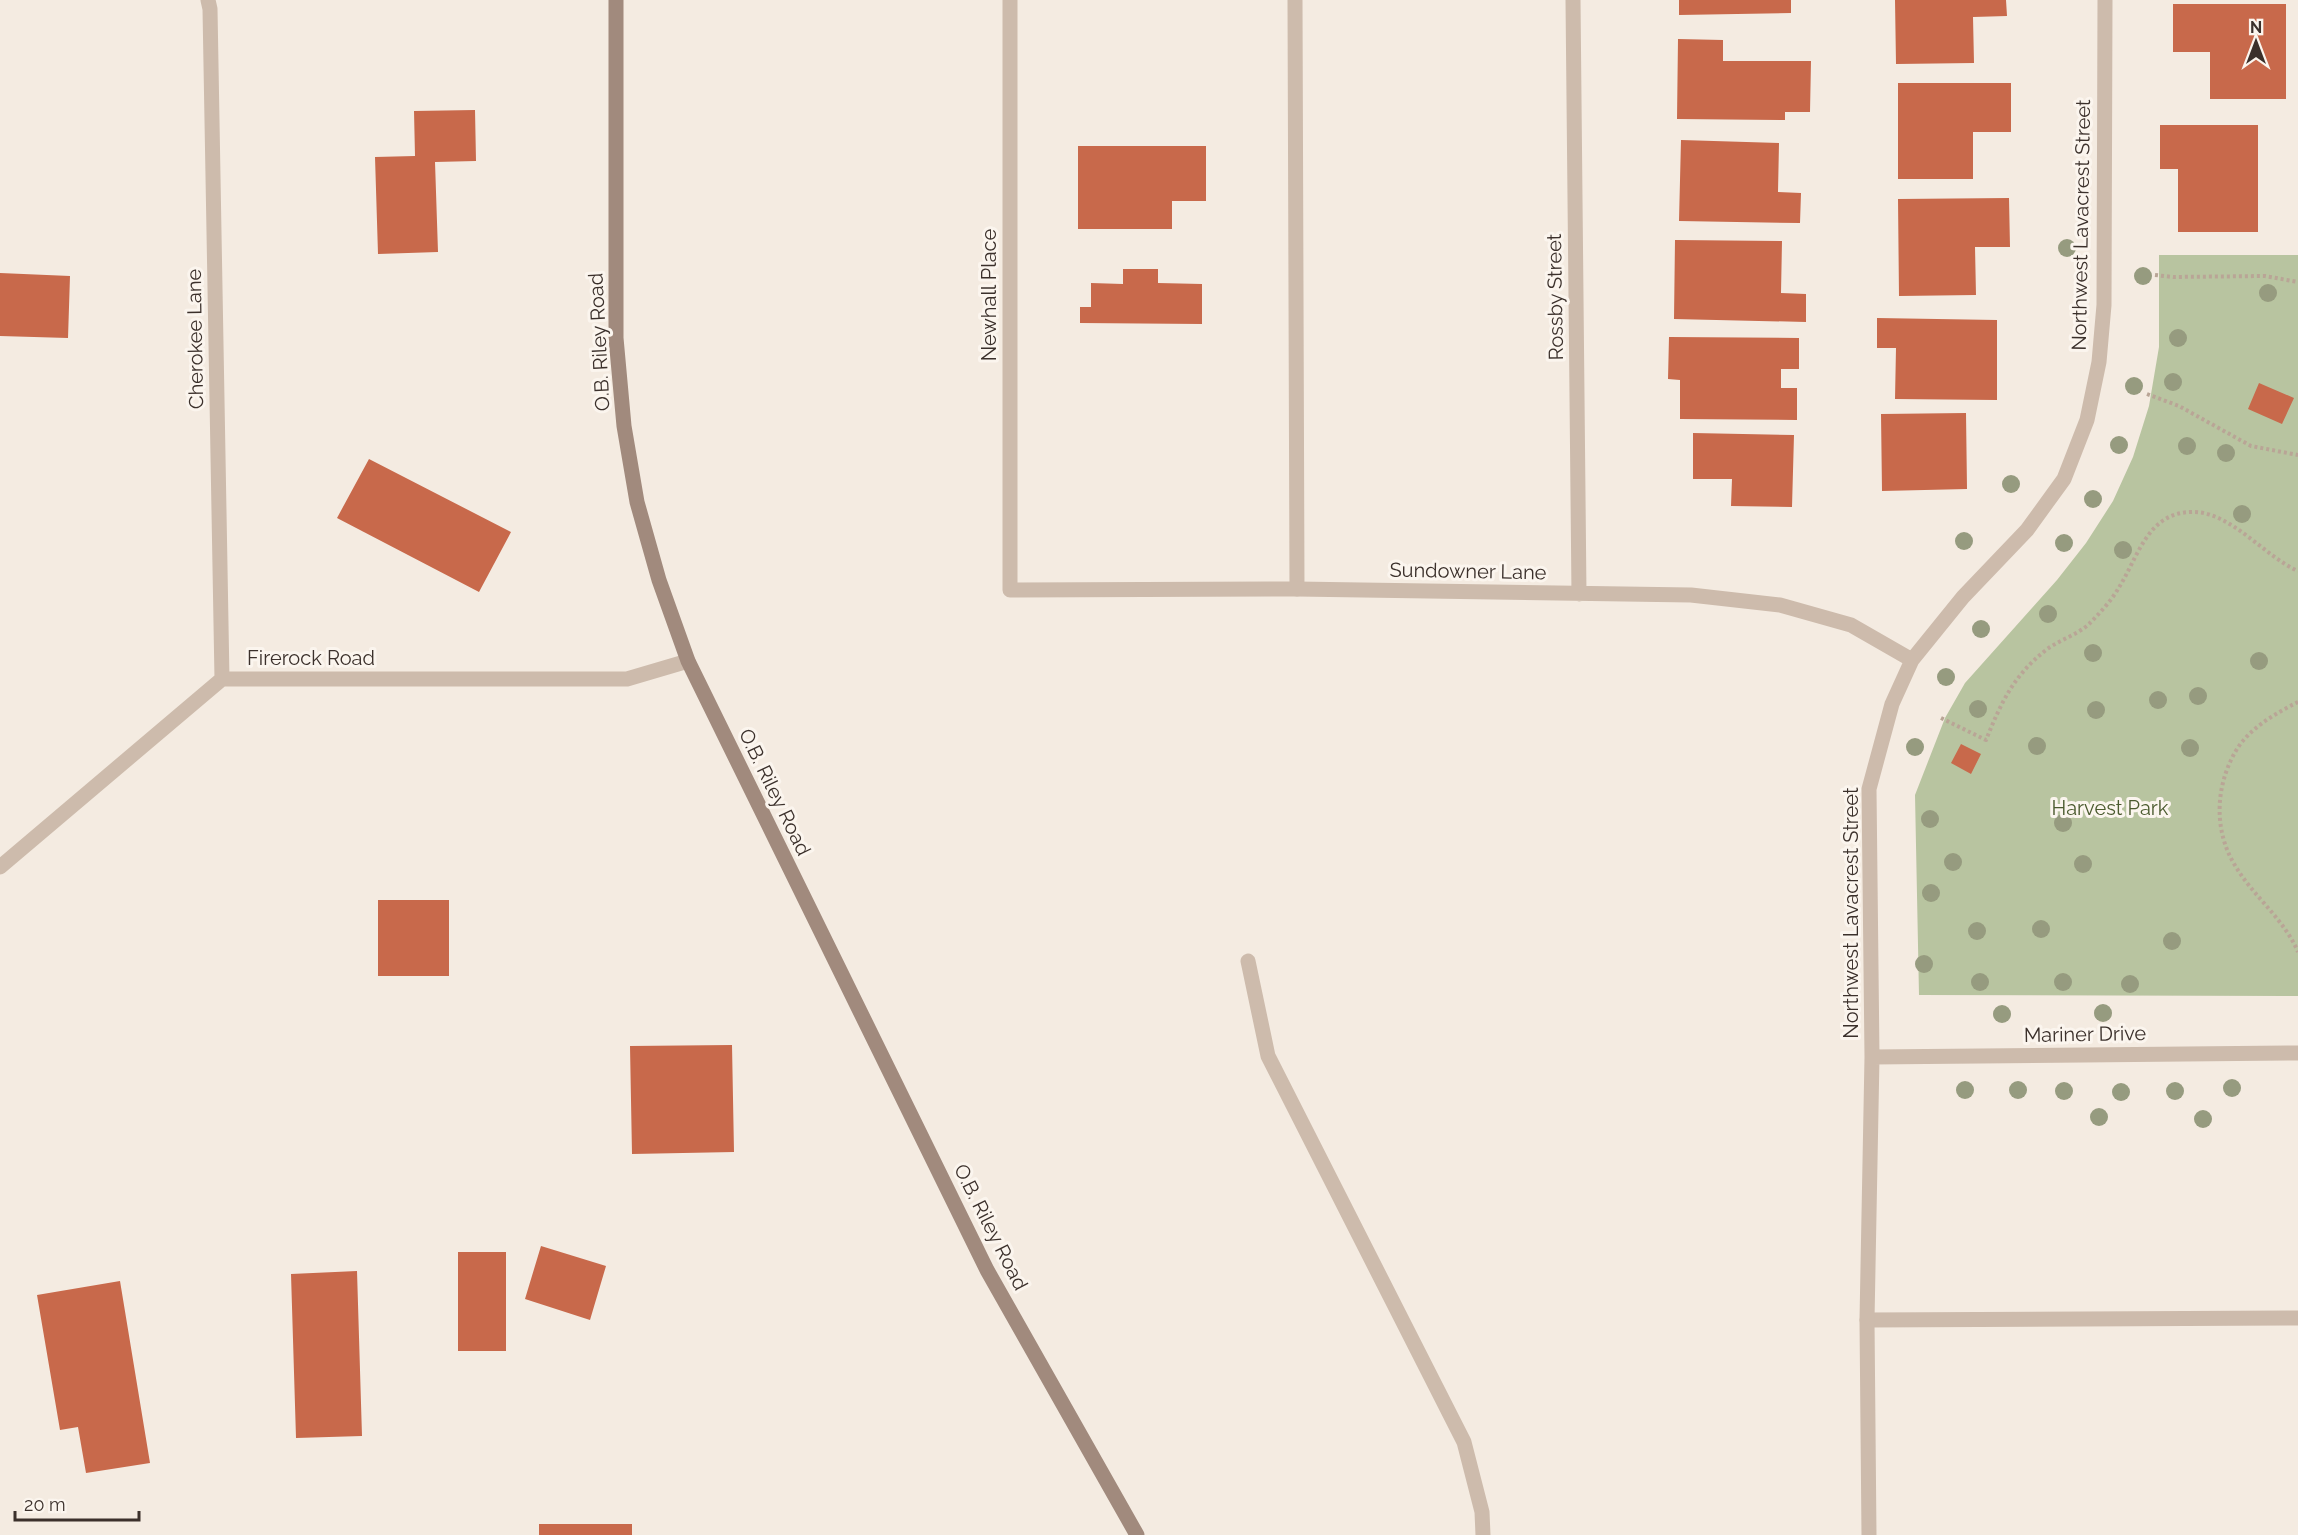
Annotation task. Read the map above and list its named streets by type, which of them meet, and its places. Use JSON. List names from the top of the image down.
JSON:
{
  "streets": {
    "street": [
      "Northwest Lavacrest Street",
      "Newhall Place",
      "Rossby Street",
      "Cherokee Lane",
      "O.B. Riley Road",
      "Sundowner Lane",
      "Firerock Road",
      "Mariner Drive"
    ]
  },
  "crossings": [
    ["Northwest Lavacrest Street", "Sundowner Lane"],
    ["Northwest Lavacrest Street", "Mariner Drive"],
    ["Newhall Place", "Sundowner Lane"],
    ["Rossby Street", "Sundowner Lane"],
    ["Cherokee Lane", "Firerock Road"],
    ["O.B. Riley Road", "Firerock Road"]
  ],
  "parks": ["Harvest Park"],
  "scale_bar": "20 m",
  "north": "top"
}
